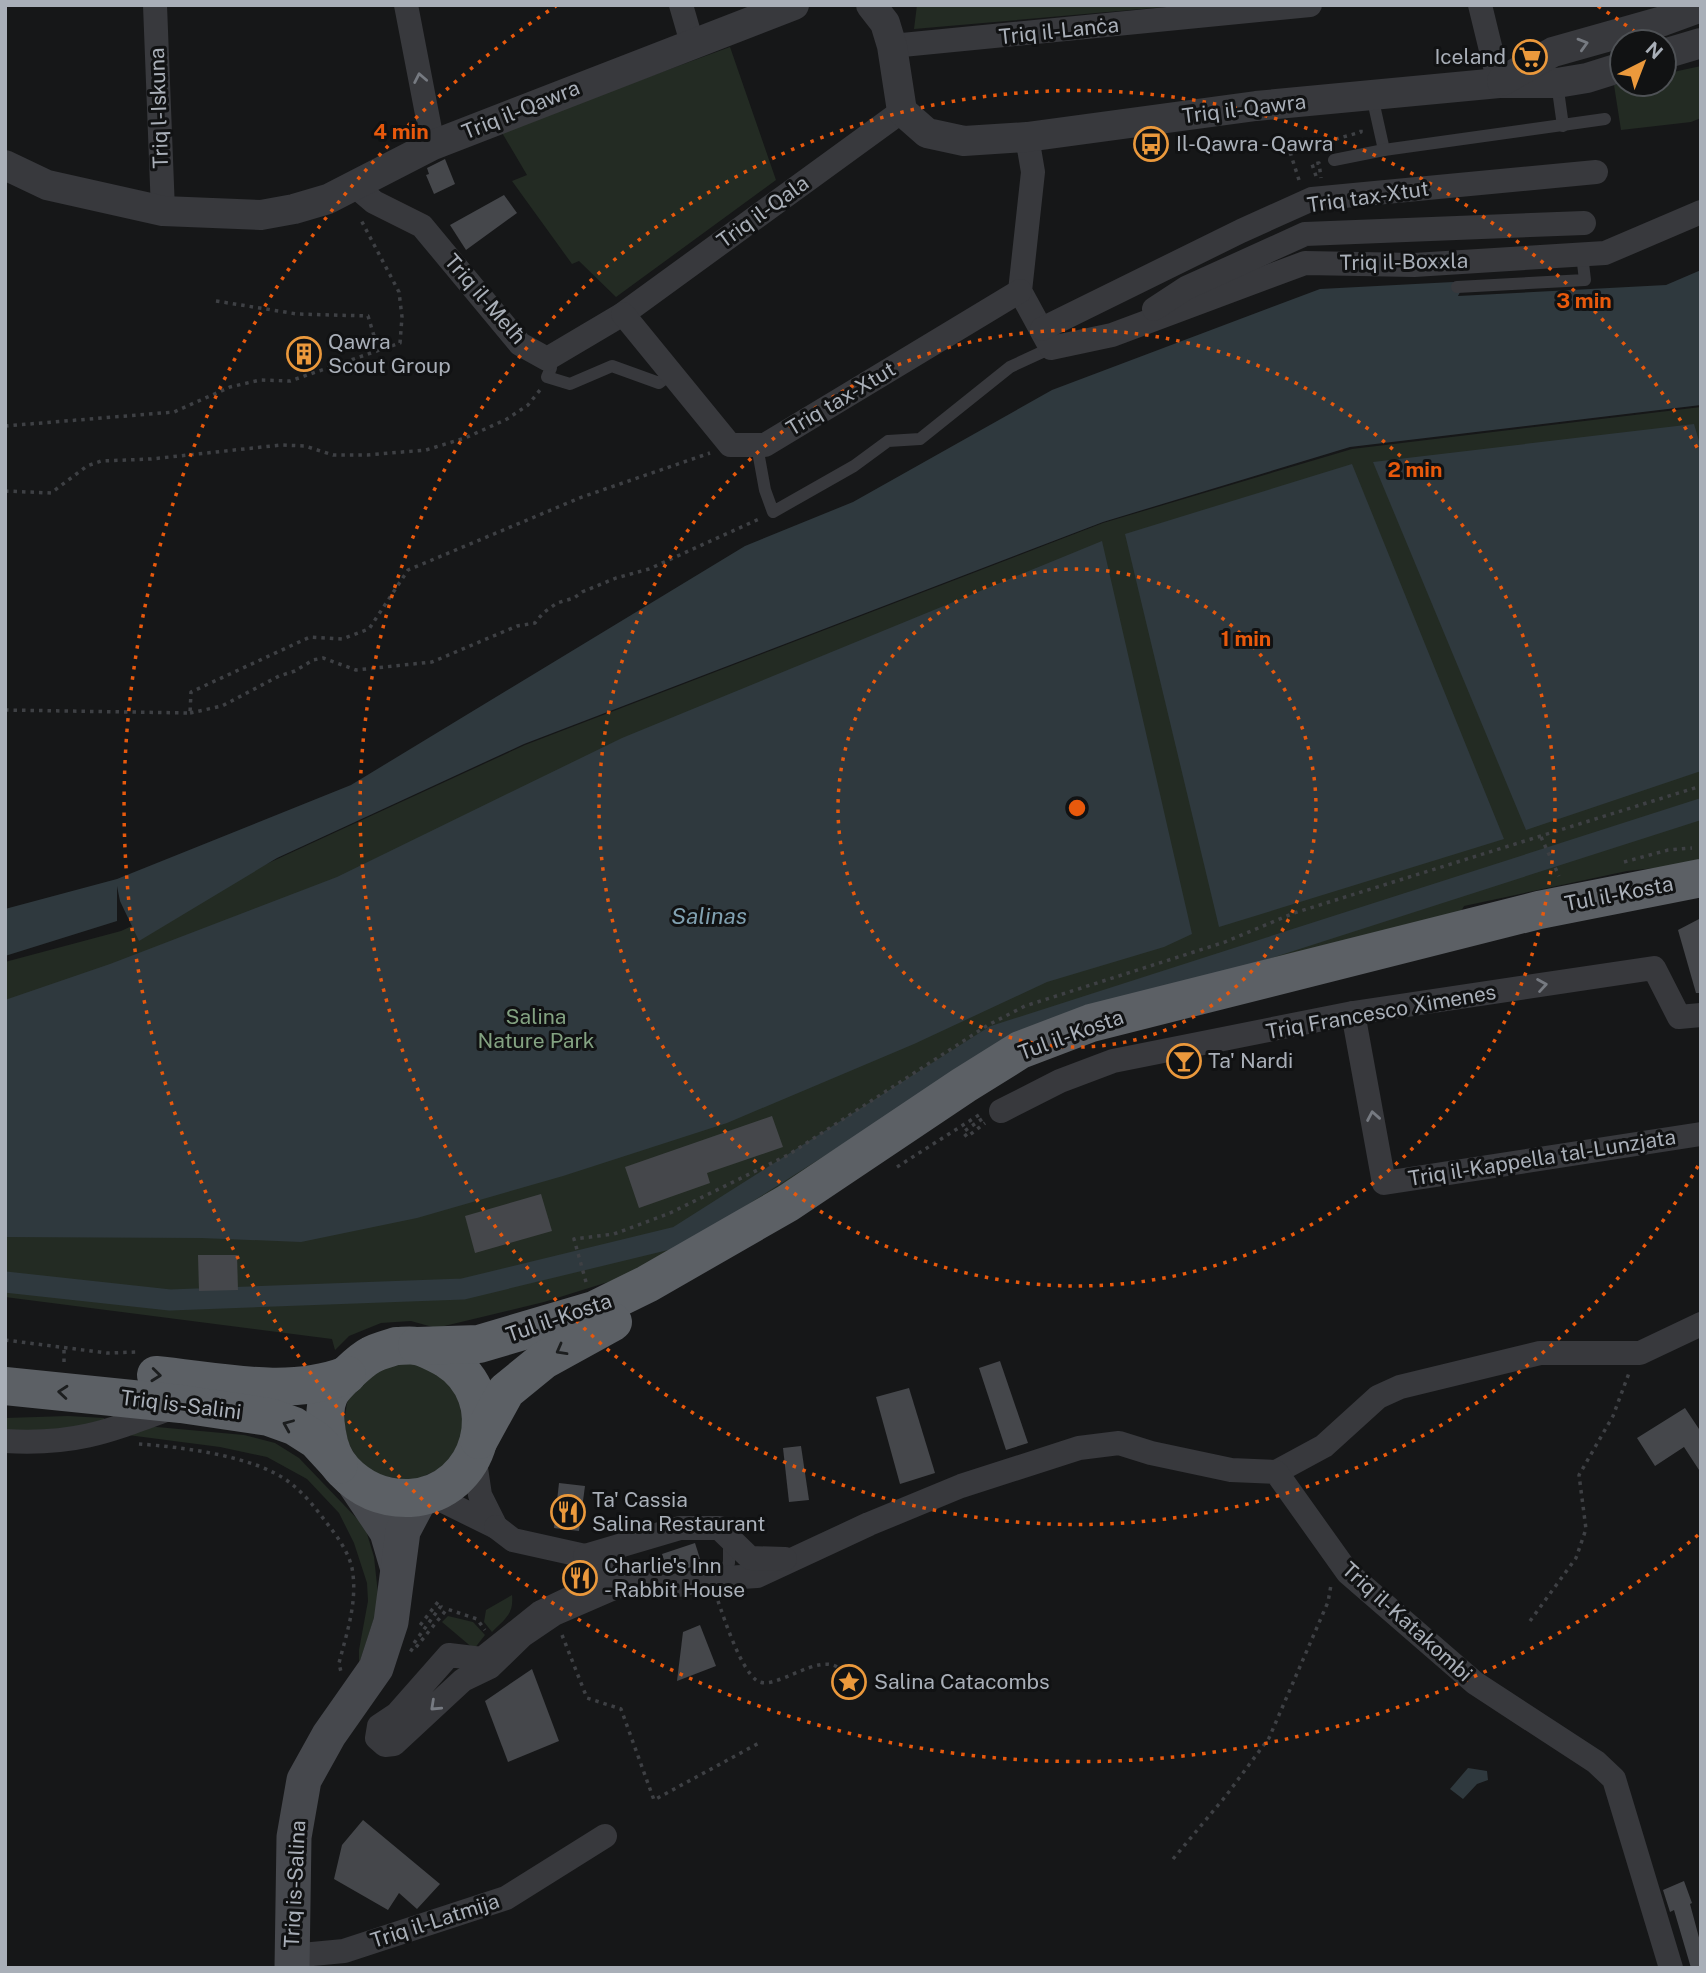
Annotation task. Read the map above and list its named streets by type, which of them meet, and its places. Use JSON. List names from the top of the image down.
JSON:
{
  "streets": {
    "highway": ["Tul il-Kosta", "Triq is-Salini"],
    "main road": ["Triq is-Salina"],
    "street": [
      "Triq il-Lanċa",
      "Triq l-Iskuna",
      "Triq il-Qawra",
      "Triq tax-Xtut",
      "Triq il-Qala",
      "Triq il-Boxxla",
      "Triq il-Melħ",
      "Triq Francesco Ximenes",
      "Triq il-Kappella tal-Lunzjata",
      "Triq il-Katakombi",
      "Triq il-Latmija"
    ]
  },
  "crossings": [
    ["Triq l-Iskuna", "Triq il-Qawra"],
    ["Triq il-Qawra", "Triq il-Qala"],
    ["Triq il-Qawra", "Triq il-Melħ"],
    ["Triq tax-Xtut", "Triq il-Boxxla"],
    ["Triq il-Qala", "Triq il-Melħ"],
    ["Tul il-Kosta", "Triq is-Salini"],
    ["Tul il-Kosta", "Triq is-Salina"],
    ["Triq Francesco Ximenes", "Triq il-Kappella tal-Lunzjata"],
    ["Triq is-Salini", "Triq is-Salina"],
    ["Triq is-Salina", "Triq il-Latmija"]
  ],
  "one_way": ["Triq Francesco Ximenes"],
  "water": ["Salinas"],
  "parks": ["Salina Nature Park"],
  "places": {
    "supermarket": ["Iceland"],
    "bus stop": ["Il-Qawra - Qawra"],
    "building": ["Qawra Scout Group"],
    "bar": ["Ta' Nardi"],
    "restaurant": ["Ta' Cassia Salina Restaurant", "Charlie's Inn - Rabbit House"],
    "place": ["Salina Catacombs"]
  },
  "north": "top right",
  "rings": [
    "4 min",
    "3 min",
    "2 min",
    "1 min"
  ]
}
